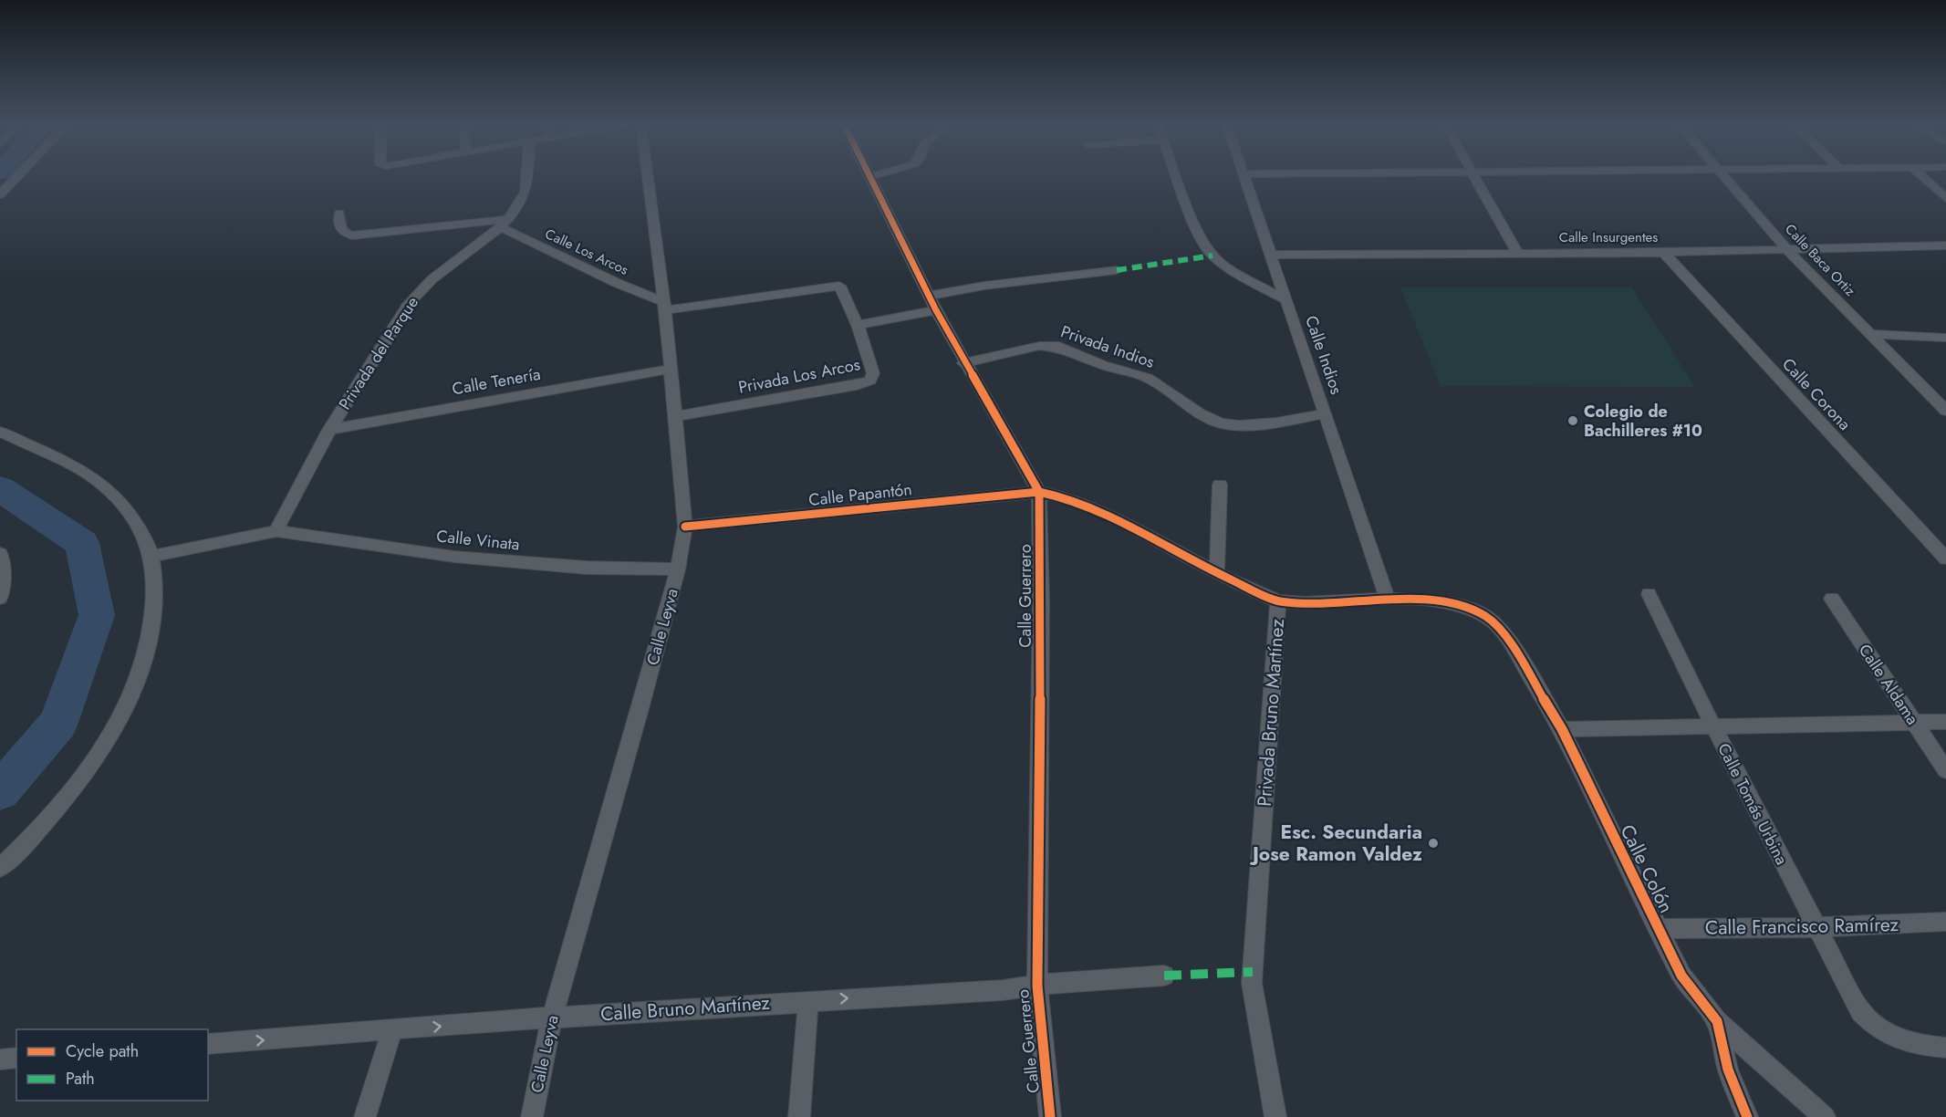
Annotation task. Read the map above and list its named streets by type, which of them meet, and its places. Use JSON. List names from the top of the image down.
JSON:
{
  "streets": {
    "street": [
      "Calle Insurgentes",
      "Calle Los Arcos",
      "Calle Baca Ortiz",
      "Privada Indios",
      "Privada del Parque",
      "Calle Indios",
      "Privada Los Arcos",
      "Calle Tenería",
      "Calle Corona",
      "Calle Papantón",
      "Calle Vinata",
      "Calle Guerrero",
      "Calle Leyva",
      "Calle Aldama",
      "Privada Bruno Martínez",
      "Calle Tomás Urbina",
      "Calle Colón",
      "Calle Francisco Ramírez",
      "Calle Bruno Martínez"
    ]
  },
  "crossings": [
    ["Calle Insurgentes", "Calle Baca Ortiz"],
    ["Calle Insurgentes", "Calle Indios"],
    ["Calle Insurgentes", "Calle Corona"],
    ["Calle Los Arcos", "Privada del Parque"],
    ["Calle Los Arcos", "Privada Los Arcos"],
    ["Calle Los Arcos", "Calle Leyva"],
    ["Privada Indios", "Calle Indios"],
    ["Privada Indios", "Calle Guerrero"],
    ["Privada del Parque", "Calle Tenería"],
    ["Privada del Parque", "Calle Vinata"],
    ["Calle Indios", "Calle Colón"],
    ["Privada Los Arcos", "Calle Leyva"],
    ["Calle Tenería", "Calle Leyva"],
    ["Calle Papantón", "Calle Guerrero"],
    ["Calle Papantón", "Calle Leyva"],
    ["Calle Papantón", "Privada Bruno Martínez"],
    ["Calle Papantón", "Calle Colón"],
    ["Calle Vinata", "Calle Leyva"],
    ["Calle Guerrero", "Calle Bruno Martínez"],
    ["Calle Leyva", "Calle Bruno Martínez"],
    ["Privada Bruno Martínez", "Calle Colón"],
    ["Calle Tomás Urbina", "Calle Francisco Ramírez"],
    ["Calle Colón", "Calle Francisco Ramírez"]
  ],
  "one_way": ["Calle Bruno Martínez"],
  "places": ["Colegio de Bachilleres #10", "Esc. Secundaria Jose Ramon Valdez"],
  "legend": ["Cycle path", "Path"]
}
